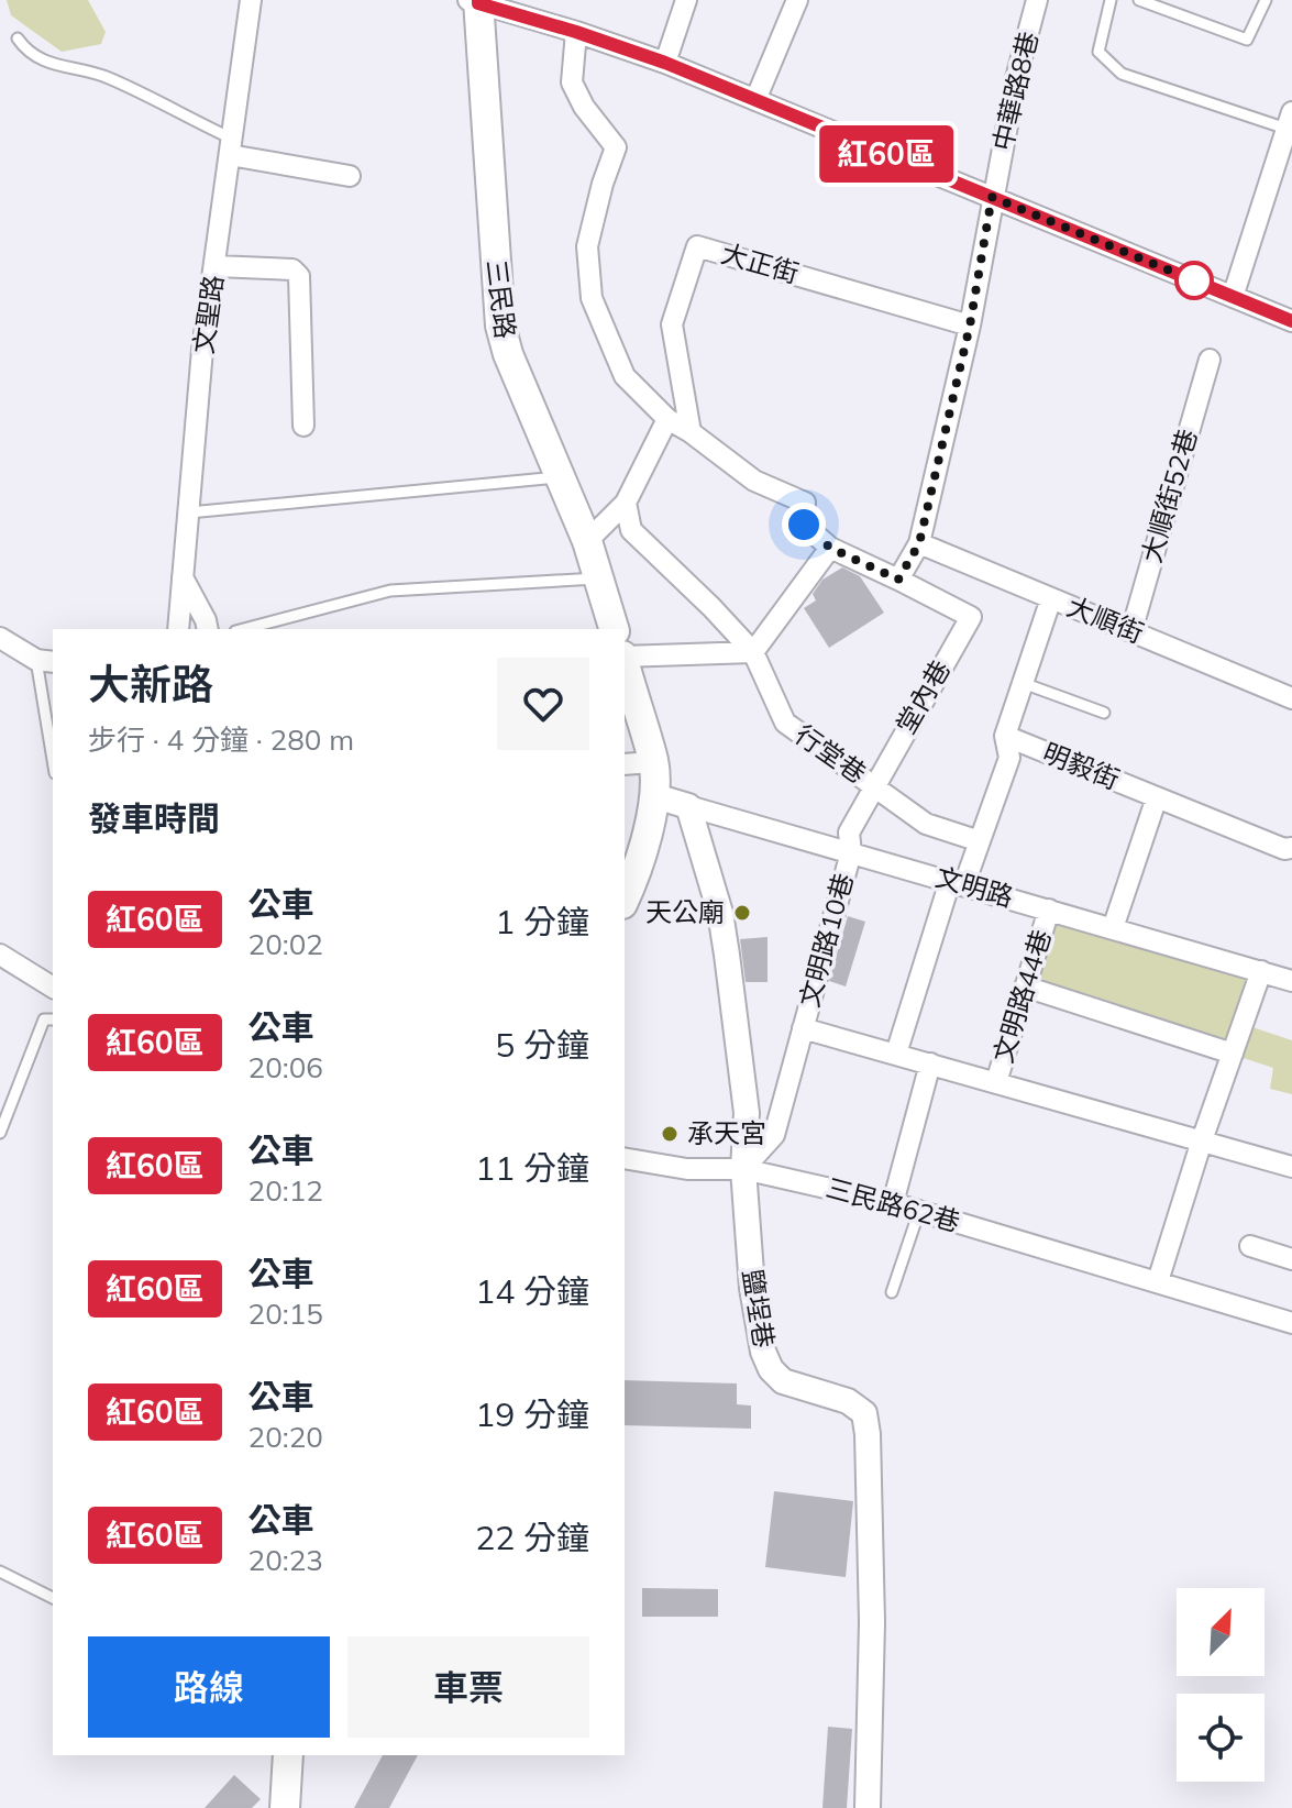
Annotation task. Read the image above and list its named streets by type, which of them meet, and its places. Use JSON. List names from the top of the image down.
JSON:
{
  "streets": {
    "main road": ["三民路"],
    "street": [
      "中華路8巷",
      "大正街",
      "文聖路",
      "大順街52巷",
      "大順街",
      "堂內巷",
      "行堂巷",
      "明毅街",
      "文明路",
      "文明路10巷",
      "文明路44巷",
      "三民路62巷",
      "鹽埕巷"
    ]
  },
  "crossings": [
    ["中華路8巷", "大正街"],
    ["中華路8巷", "大順街"],
    ["中華路8巷", "堂內巷"],
    ["大順街52巷", "大順街"],
    ["堂內巷", "行堂巷"],
    ["堂內巷", "文明路"],
    ["堂內巷", "文明路10巷"],
    ["文明路", "文明路10巷"],
    ["文明路", "文明路44巷"],
    ["文明路", "鹽埕巷"],
    ["文明路10巷", "三民路62巷"],
    ["文明路10巷", "鹽埕巷"],
    ["三民路62巷", "鹽埕巷"]
  ],
  "places": ["天公廟", "承天宮"],
  "lines": ["bus line 紅60區"],
  "north": "top right",
  "page": {
    "on_map": "紅60區",
    "heading": [
      ["大新路", "步行 · 4 分鐘 · 280 m"],
      "發車時間"
    ],
    "list": [
      {
        "mark": "紅60區",
        "name": "公車",
        "note": "20:02",
        "value": "1 分鐘"
      },
      {
        "mark": "紅60區",
        "name": "公車",
        "note": "20:06",
        "value": "5 分鐘"
      },
      {
        "mark": "紅60區",
        "name": "公車",
        "note": "20:12",
        "value": "11 分鐘"
      },
      {
        "mark": "紅60區",
        "name": "公車",
        "note": "20:15",
        "value": "14 分鐘"
      },
      {
        "mark": "紅60區",
        "name": "公車",
        "note": "20:20",
        "value": "19 分鐘"
      },
      {
        "mark": "紅60區",
        "name": "公車",
        "note": "20:23",
        "value": "22 分鐘"
      }
    ],
    "buttons": ["路線", "車票"]
  }
}
